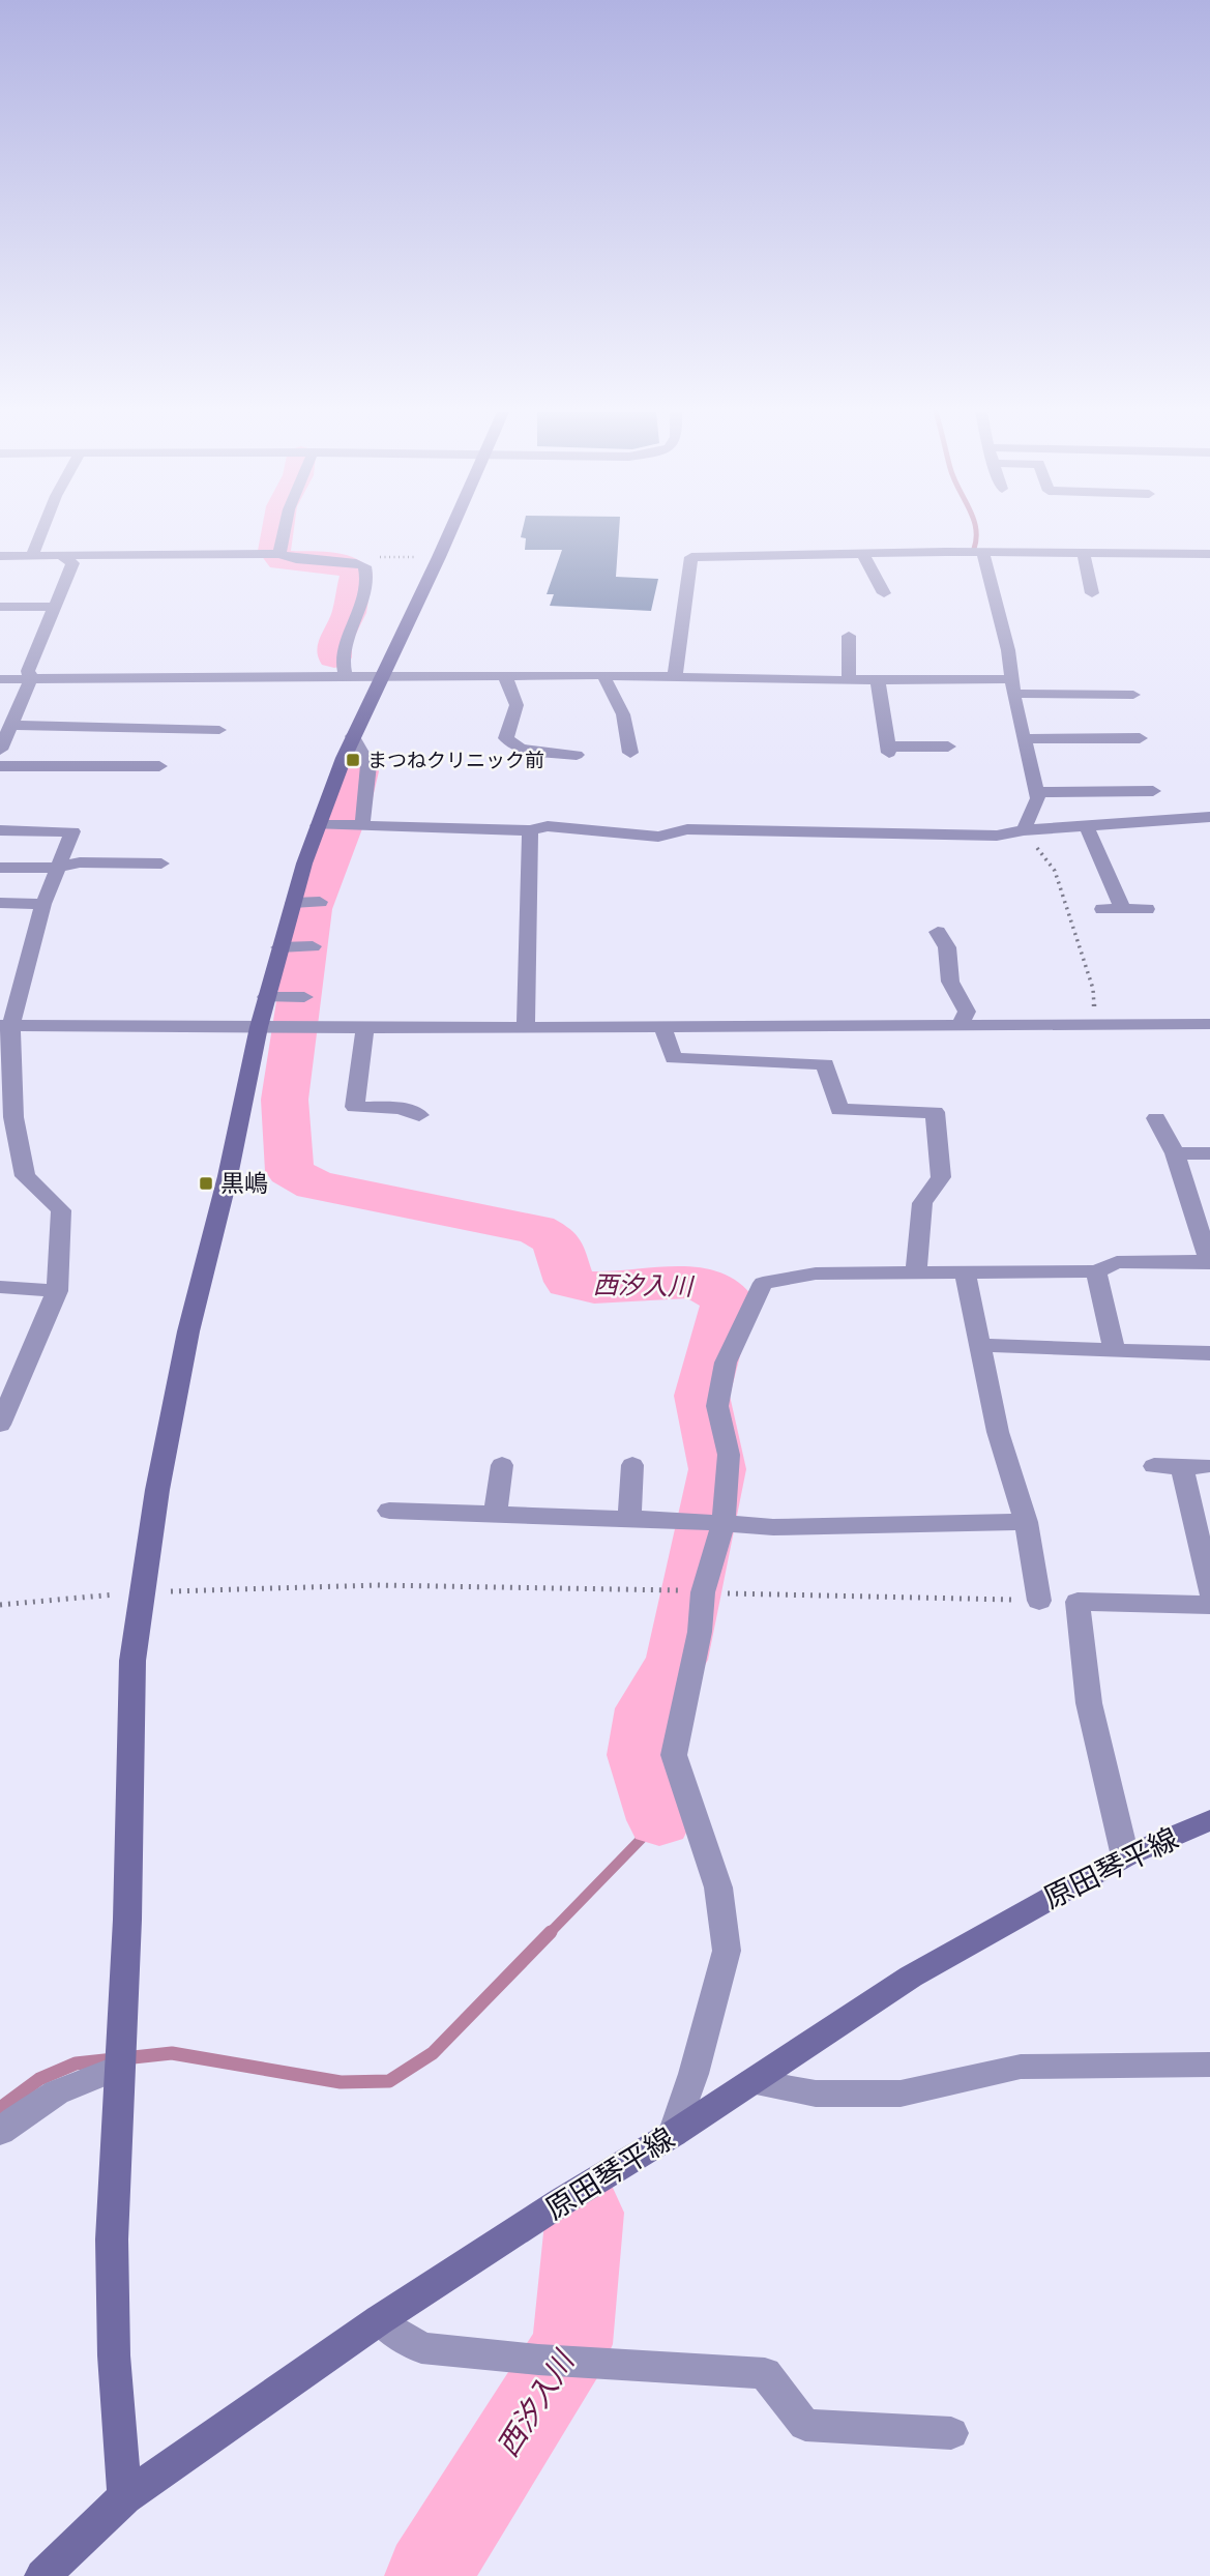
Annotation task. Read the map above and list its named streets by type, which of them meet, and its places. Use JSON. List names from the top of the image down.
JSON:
{
  "streets": {
    "street": ["原田琴平線"]
  },
  "water": ["西汐入川"],
  "places": {
    "transit": ["まつねクリニック前", "黒嶋"]
  }
}
